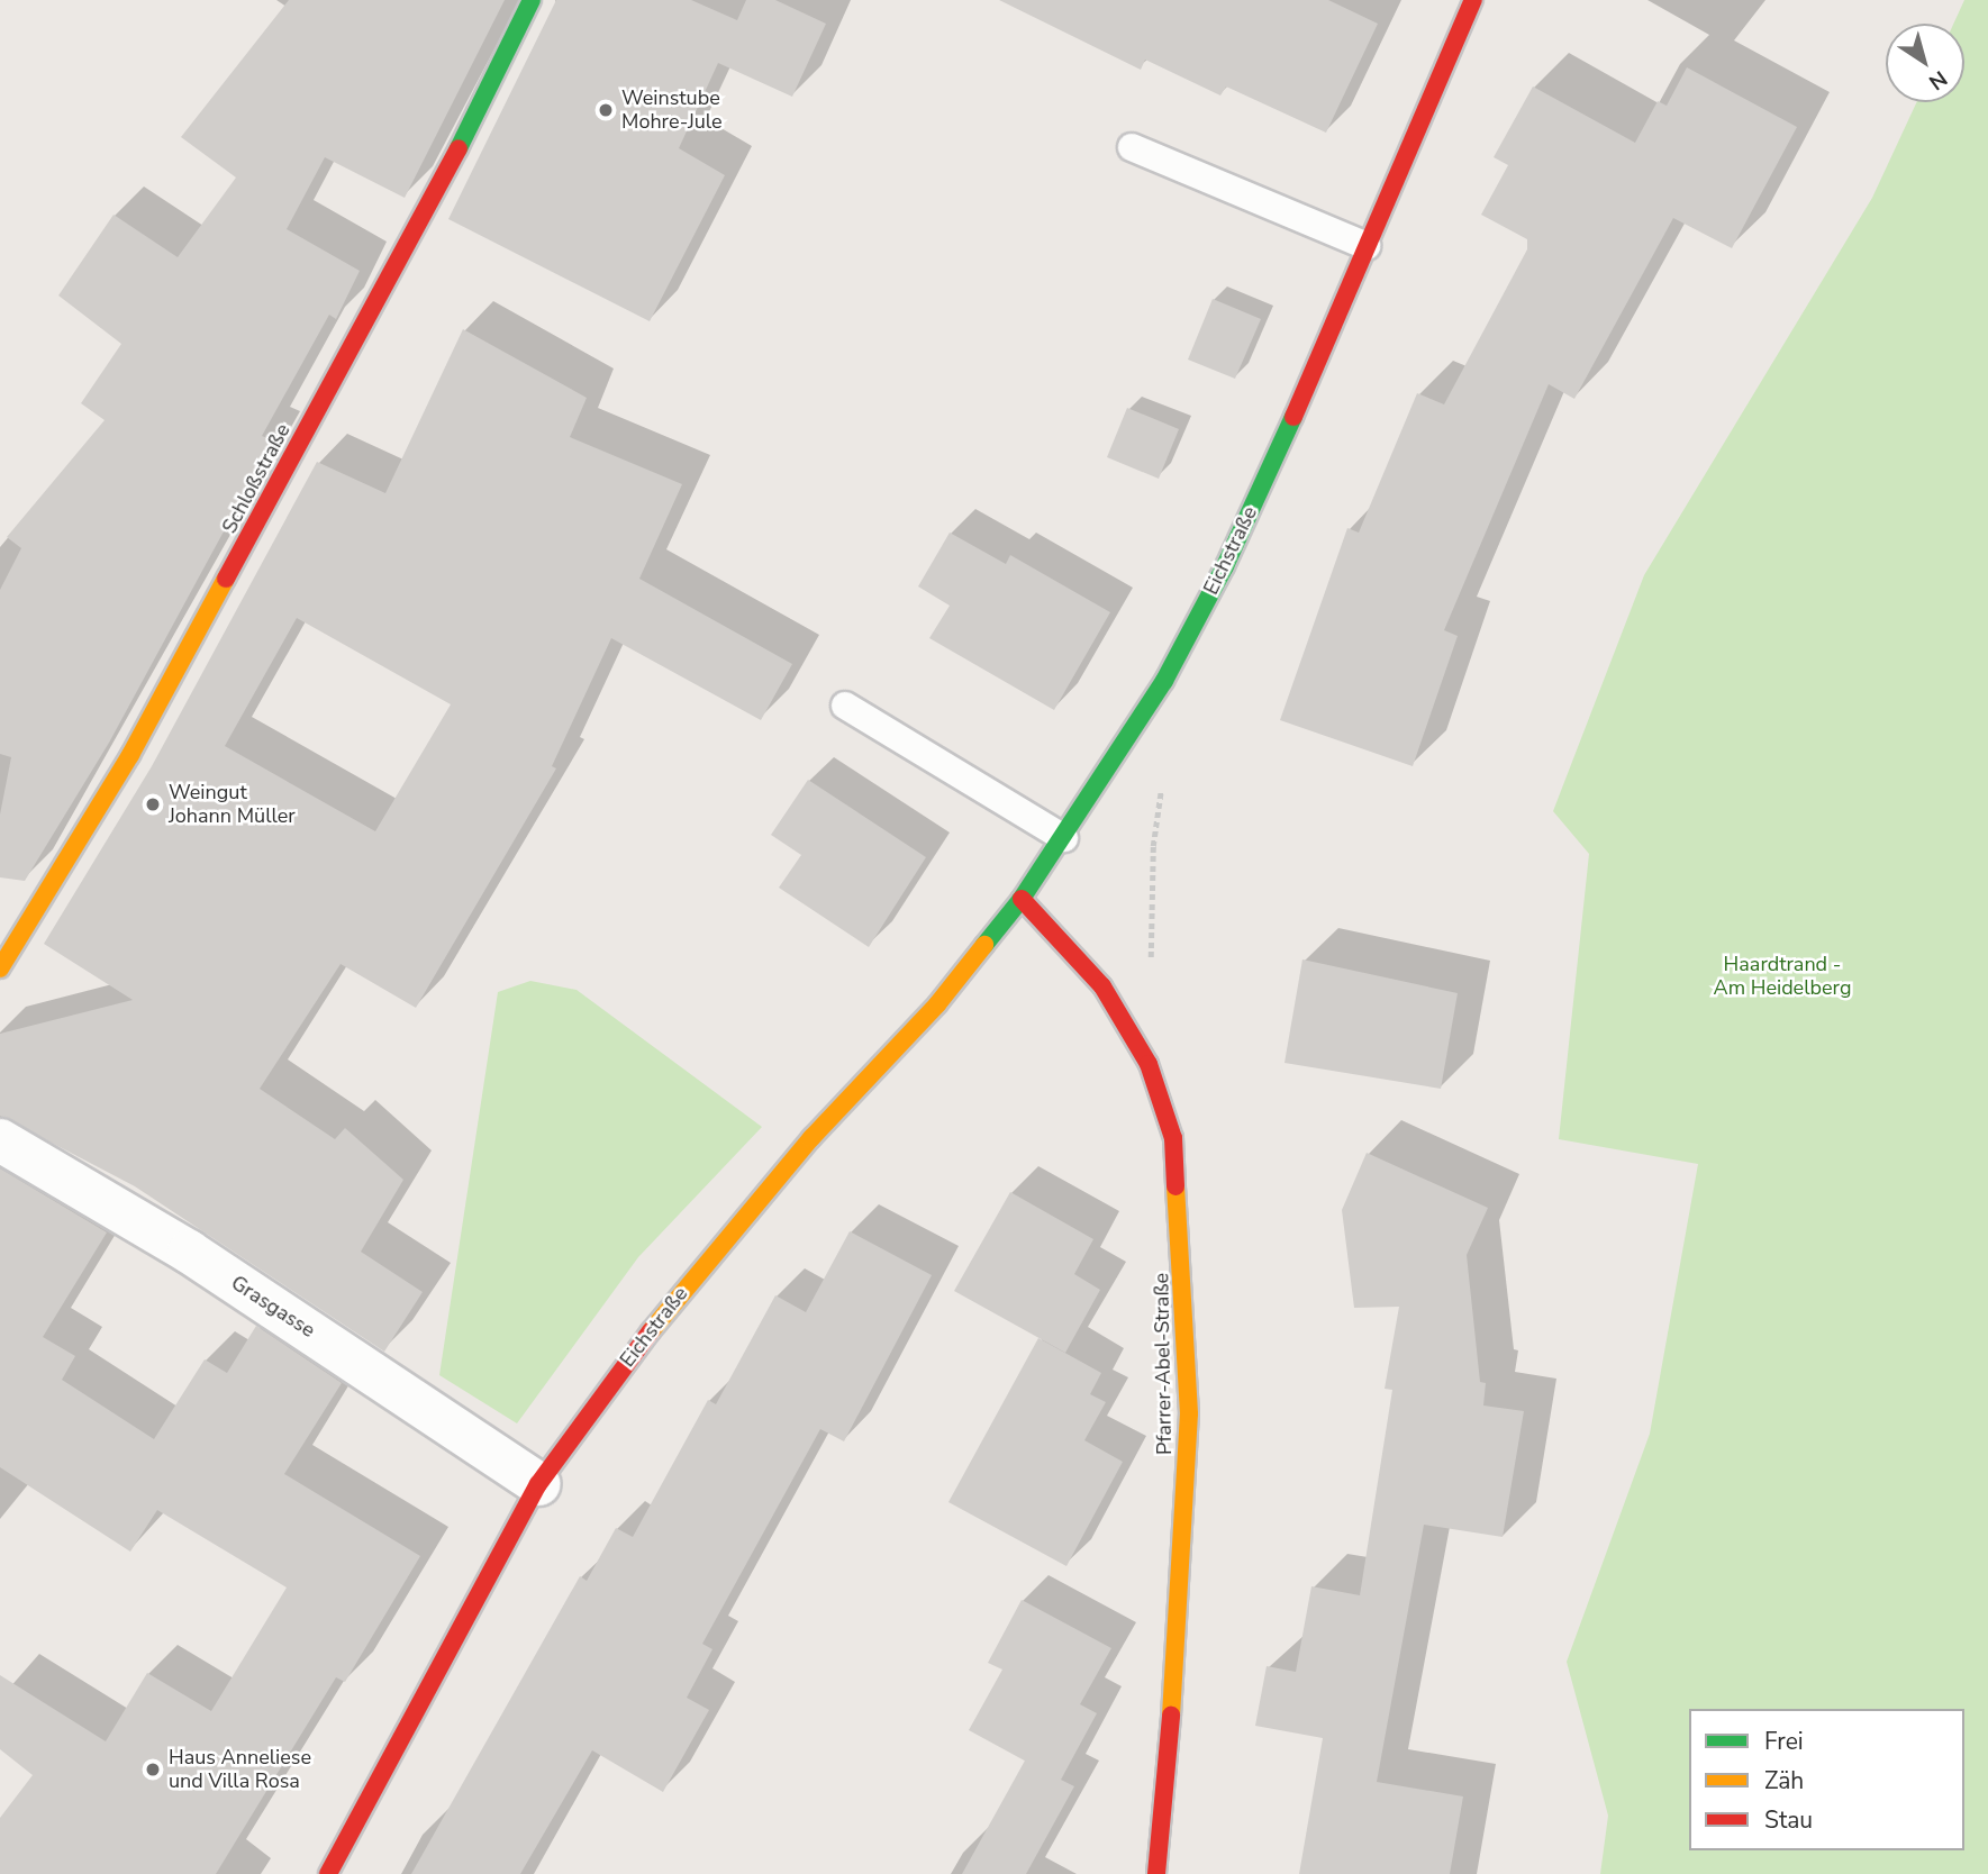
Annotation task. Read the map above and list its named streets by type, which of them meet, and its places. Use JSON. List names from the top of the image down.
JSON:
{
  "streets": {
    "street": [
      "Schloßstraße",
      "Eichstraße",
      "Grasgasse",
      "Pfarrer-Abel-Straße"
    ]
  },
  "crossings": [
    ["Eichstraße", "Grasgasse"],
    ["Eichstraße", "Pfarrer-Abel-Straße"]
  ],
  "parks": ["Haardtrand - Am Heidelberg"],
  "places": ["Weinstube Mohre-Jule", "Weingut Johann Müller", "Haus Anneliese und Villa Rosa"],
  "legend": ["Frei", "Zäh", "Stau"],
  "north": "bottom right"
}
